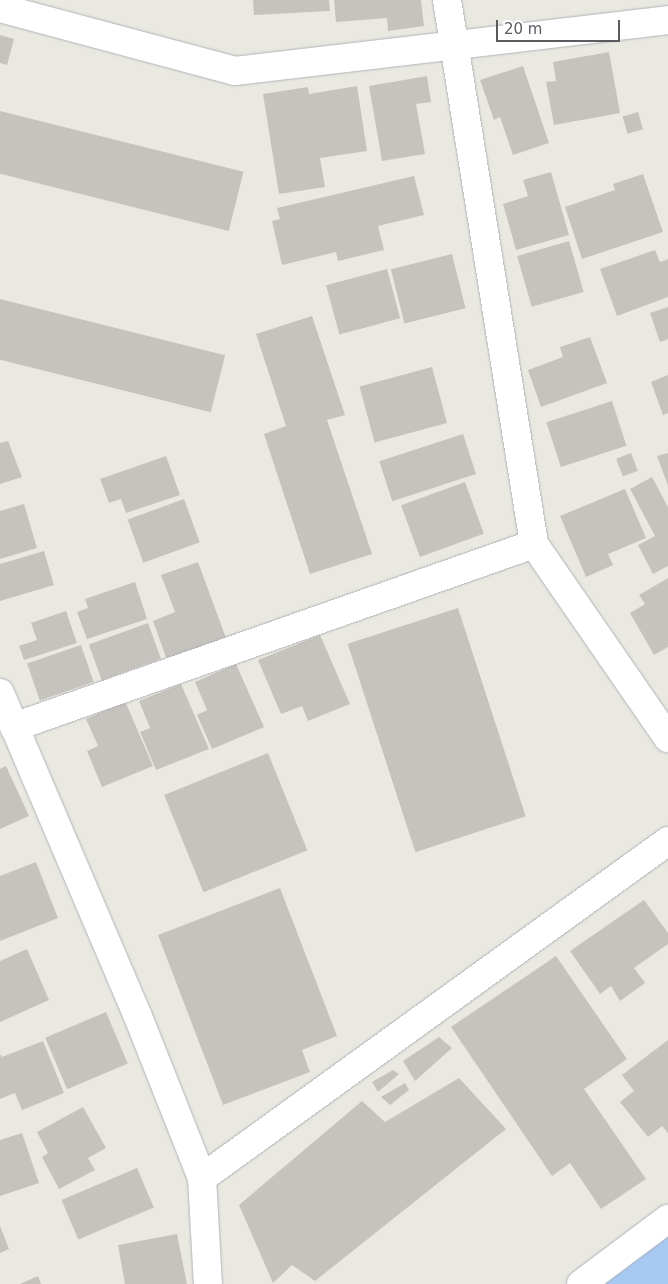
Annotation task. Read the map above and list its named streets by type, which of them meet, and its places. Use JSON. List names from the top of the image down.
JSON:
{
  "scale_bar": "20 m"
}
